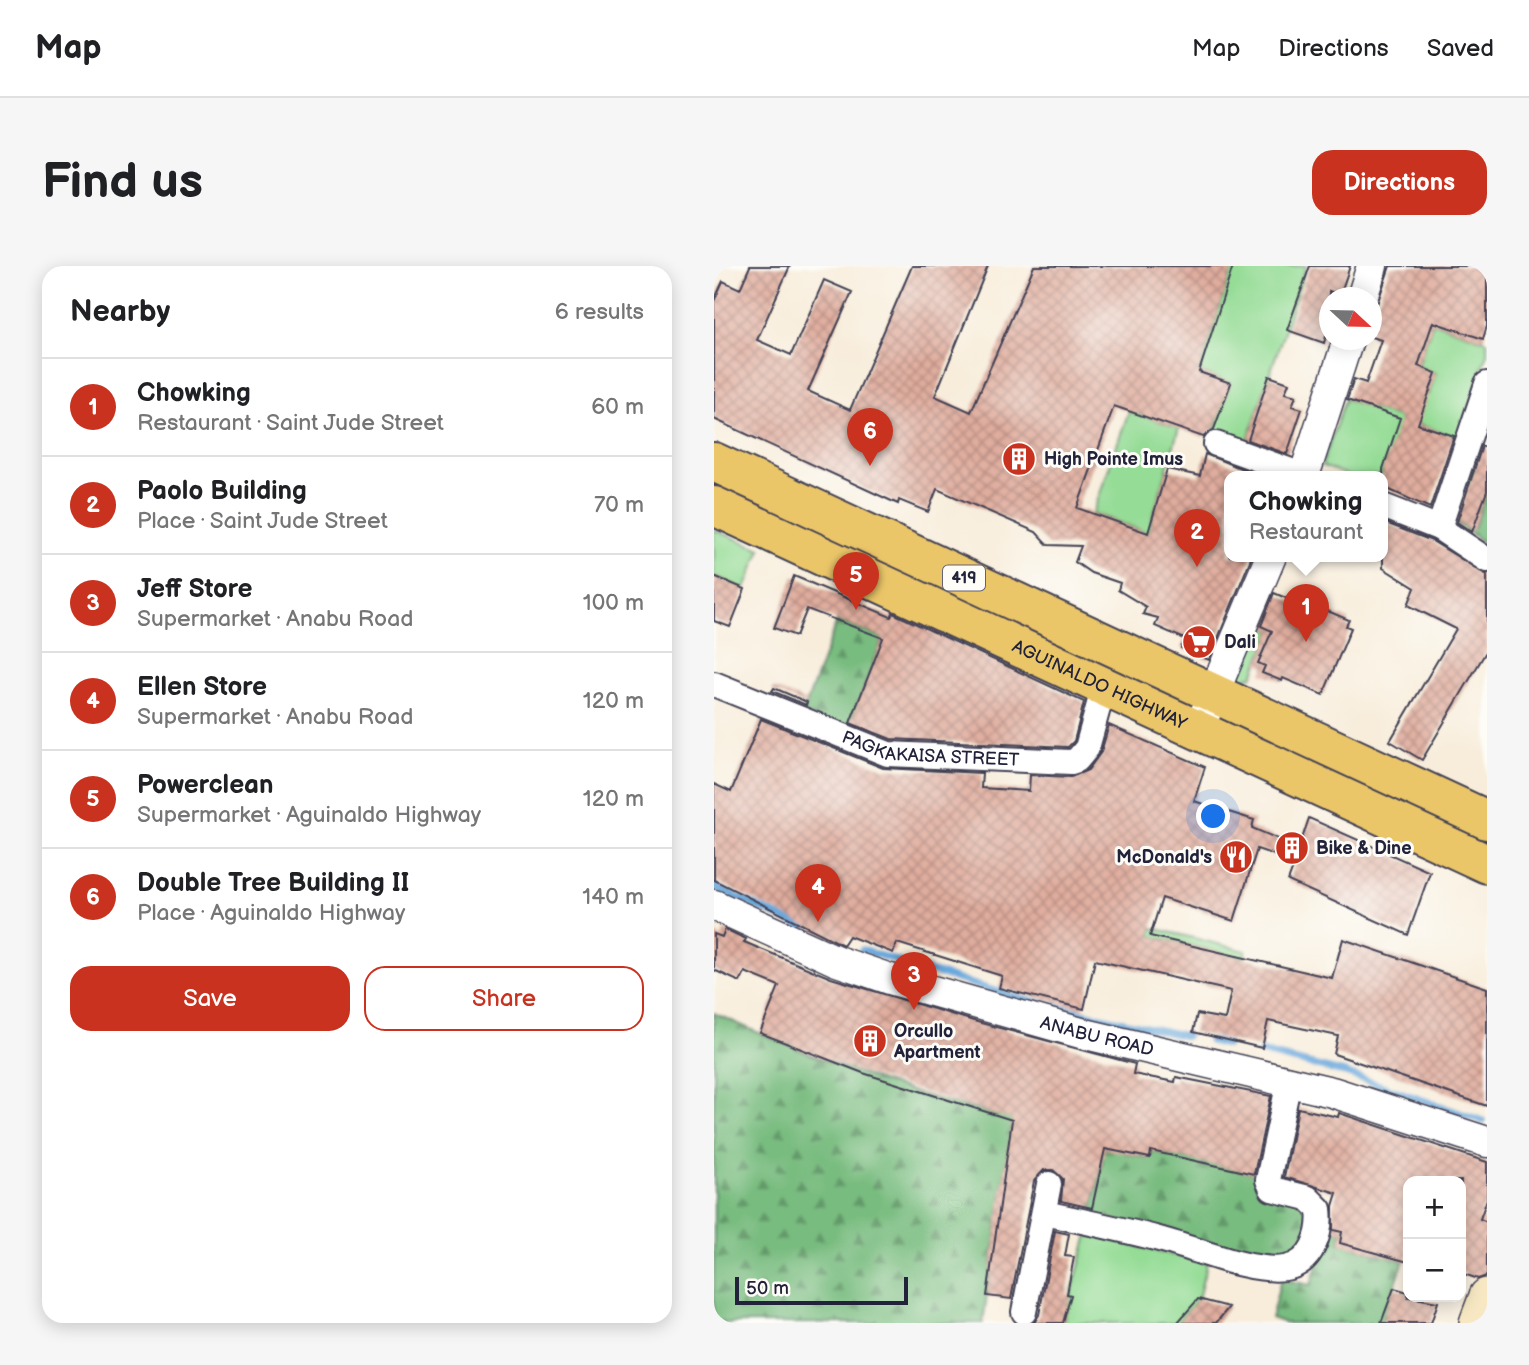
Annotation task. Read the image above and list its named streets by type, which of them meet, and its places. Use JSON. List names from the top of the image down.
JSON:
{
  "streets": {
    "highway": ["419", "AGUINALDO HIGHWAY"],
    "street": ["PAGKAKAISA STREET", "ANABU ROAD"]
  },
  "crossings": [
    ["AGUINALDO HIGHWAY", "PAGKAKAISA STREET"]
  ],
  "places": {
    "building": ["High Pointe Imus", "Bike & Dine", "Orcullo Apartment"],
    "supermarket": ["Dali"],
    "restaurant": ["McDonald's"]
  },
  "scale_bar": "50 m",
  "north": "right",
  "page": {
    "header": "Map",
    "nav": ["Map", "Directions", "Saved"],
    "buttons": [
      "Directions",
      ["Save", "Share"]
    ],
    "title": "Find us",
    "heading": ["Nearby", "6 results"],
    "list": [
      {
        "mark": "1",
        "name": "Chowking",
        "note": "Restaurant · Saint Jude Street",
        "value": "60 m"
      },
      {
        "mark": "2",
        "name": "Paolo Building",
        "note": "Place · Saint Jude Street",
        "value": "70 m"
      },
      {
        "mark": "3",
        "name": "Jeff Store",
        "note": "Supermarket · Anabu Road",
        "value": "100 m"
      },
      {
        "mark": "4",
        "name": "Ellen Store",
        "note": "Supermarket · Anabu Road",
        "value": "120 m"
      },
      {
        "mark": "5",
        "name": "Powerclean",
        "note": "Supermarket · Aguinaldo Highway",
        "value": "120 m"
      },
      {
        "mark": "6",
        "name": "Double Tree Building II",
        "note": "Place · Aguinaldo Highway",
        "value": "140 m"
      }
    ],
    "pins": [
      "6",
      "2",
      "5",
      "1",
      "4",
      "3"
    ],
    "popup": ["Chowking", "Restaurant"],
    "map_buttons": ["+", "−"],
    "scale": "50 m"
  }
}
